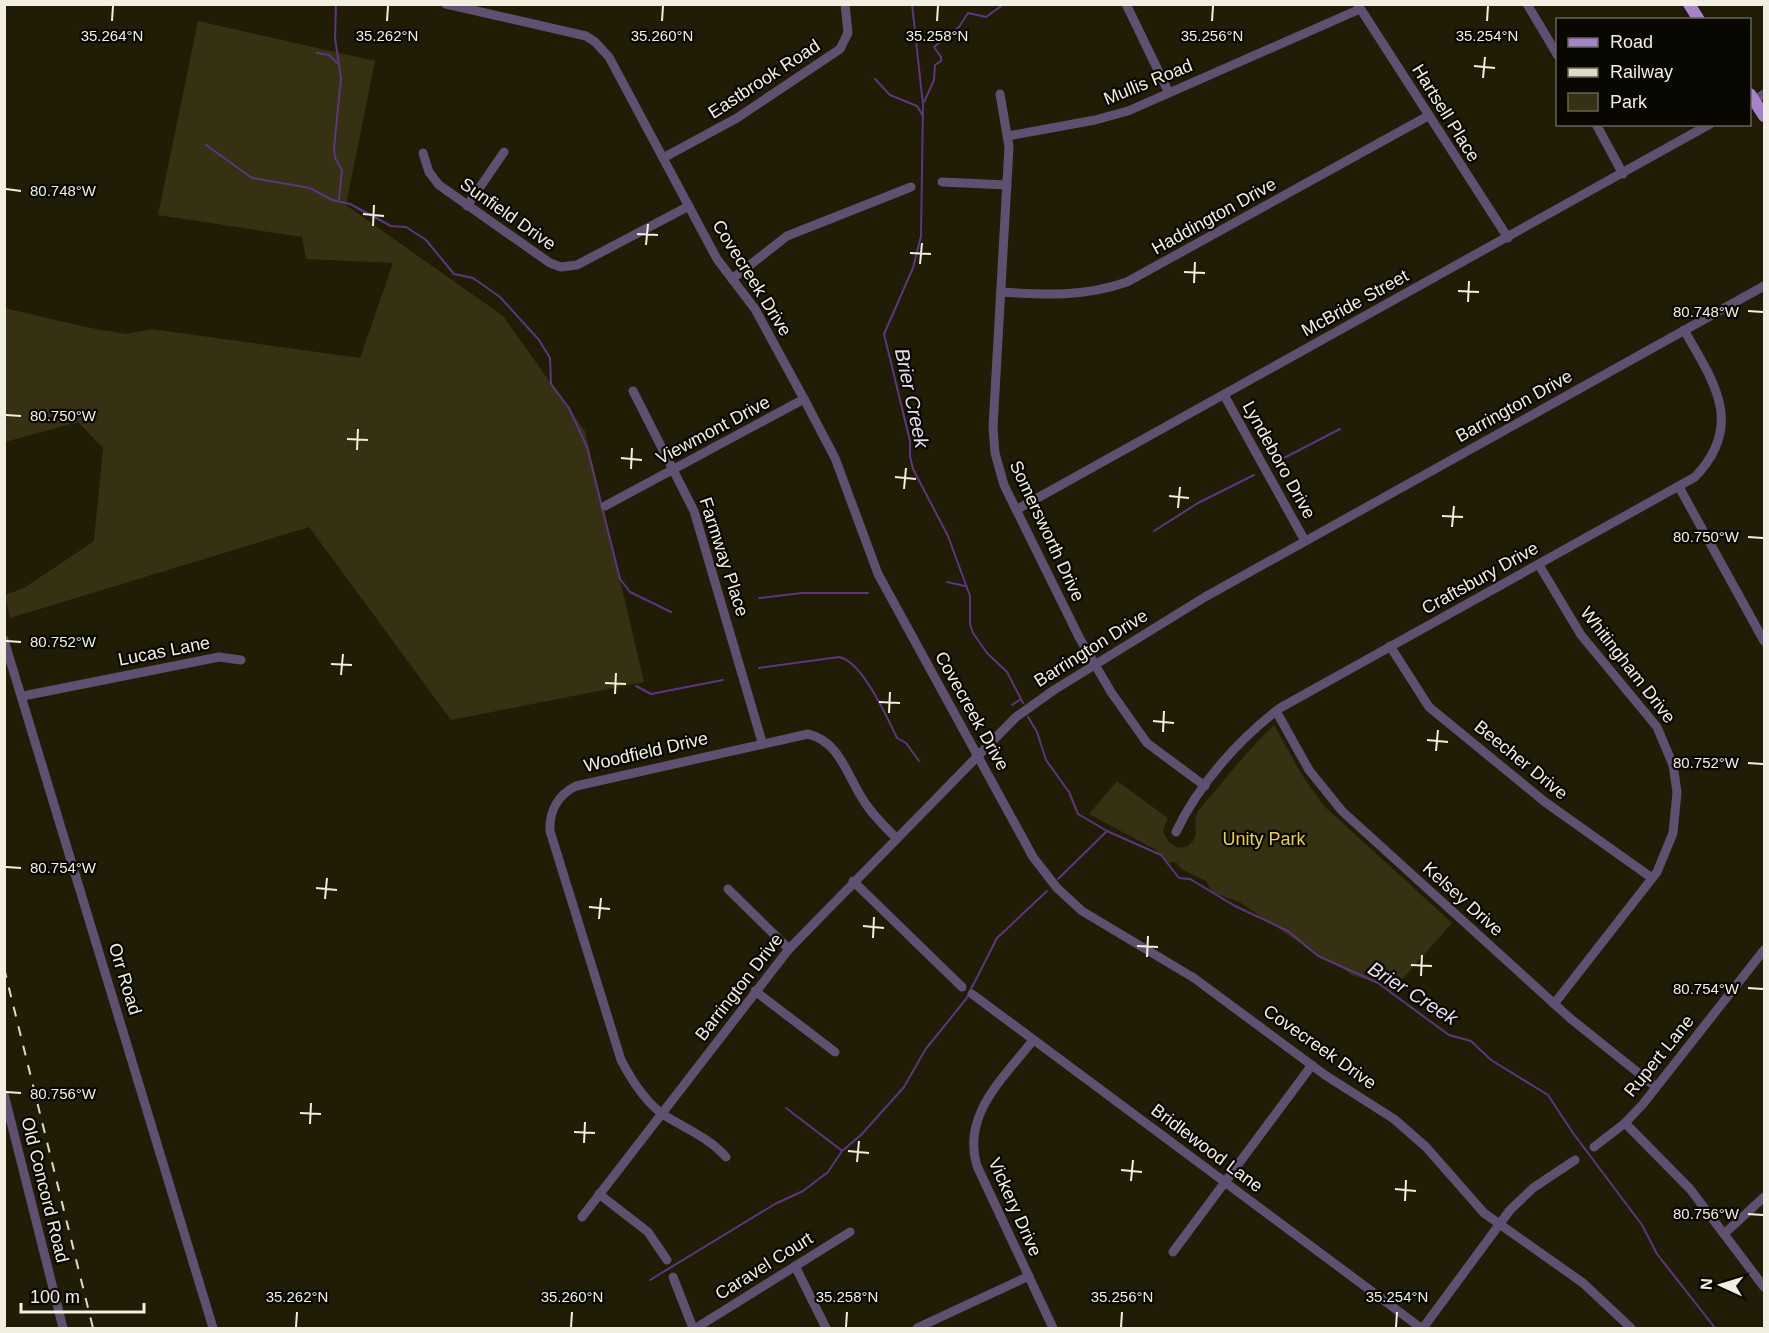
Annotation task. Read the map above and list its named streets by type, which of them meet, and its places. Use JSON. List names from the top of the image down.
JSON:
{
  "streets": {
    "street": [
      "Eastbrook Road",
      "Mullis Road",
      "Hartsell Place",
      "Sunfield Drive",
      "Haddington Drive",
      "Covecreek Drive",
      "McBride Street",
      "Barrington Drive",
      "Viewmont Drive",
      "Lyndeboro Drive",
      "Somersworth Drive",
      "Farmway Place",
      "Craftsbury Drive",
      "Lucas Lane",
      "Whitingham Drive",
      "Woodfield Drive",
      "Beecher Drive",
      "Kelsey Drive",
      "Orr Road",
      "Rupert Lane",
      "Bridlewood Lane",
      "Old Concord Road",
      "Vickery Drive",
      "Caravel Court"
    ]
  },
  "crossings": [
    ["Eastbrook Road", "Covecreek Drive"],
    ["Mullis Road", "Hartsell Place"],
    ["Mullis Road", "Somersworth Drive"],
    ["Hartsell Place", "Haddington Drive"],
    ["Hartsell Place", "McBride Street"],
    ["Sunfield Drive", "Covecreek Drive"],
    ["Haddington Drive", "Somersworth Drive"],
    ["Covecreek Drive", "Barrington Drive"],
    ["Covecreek Drive", "Viewmont Drive"],
    ["McBride Street", "Lyndeboro Drive"],
    ["McBride Street", "Somersworth Drive"],
    ["Barrington Drive", "Lyndeboro Drive"],
    ["Barrington Drive", "Somersworth Drive"],
    ["Barrington Drive", "Craftsbury Drive"],
    ["Barrington Drive", "Woodfield Drive"],
    ["Viewmont Drive", "Farmway Place"],
    ["Somersworth Drive", "Craftsbury Drive"],
    ["Farmway Place", "Woodfield Drive"],
    ["Craftsbury Drive", "Whitingham Drive"],
    ["Craftsbury Drive", "Beecher Drive"],
    ["Craftsbury Drive", "Kelsey Drive"],
    ["Lucas Lane", "Orr Road"],
    ["Whitingham Drive", "Beecher Drive"],
    ["Whitingham Drive", "Kelsey Drive"],
    ["Kelsey Drive", "Rupert Lane"],
    ["Bridlewood Lane", "Vickery Drive"]
  ],
  "water": ["Brier Creek"],
  "parks": ["Unity Park"],
  "legend": ["Road", "Railway", "Park"],
  "scale_bar": "100 m",
  "north": "left",
  "coordinates": [
    "35.264°N",
    "35.262°N",
    "35.260°N",
    "35.258°N",
    "35.256°N",
    "35.254°N",
    "80.748°W",
    "80.750°W",
    "80.752°W",
    "80.754°W",
    "80.756°W"
  ]
}
